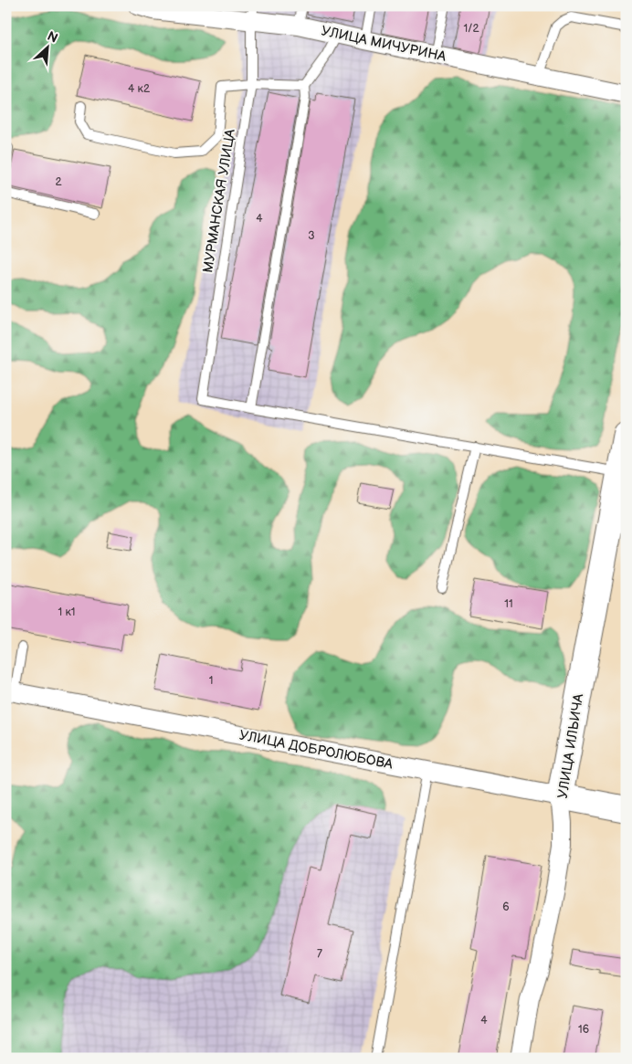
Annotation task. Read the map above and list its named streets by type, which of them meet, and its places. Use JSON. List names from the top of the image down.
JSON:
{
  "streets": {
    "street": ["УЛИЦА МИЧУРИНА", "УЛИЦА ИЛЬИЧА", "УЛИЦА ДОБРОЛЮБОВА"],
    "lane": ["МУРМАНСКАЯ УЛИЦА"]
  },
  "crossings": [
    ["УЛИЦА МИЧУРИНА", "МУРМАНСКАЯ УЛИЦА"],
    ["УЛИЦА ИЛЬИЧА", "УЛИЦА ДОБРОЛЮБОВА"]
  ],
  "house_numbers": [
    "1/2",
    "4 к2",
    "2",
    "4",
    "3",
    "11",
    "1 к1",
    "1",
    "6",
    "7",
    "4",
    "16"
  ],
  "north": "top right"
}
